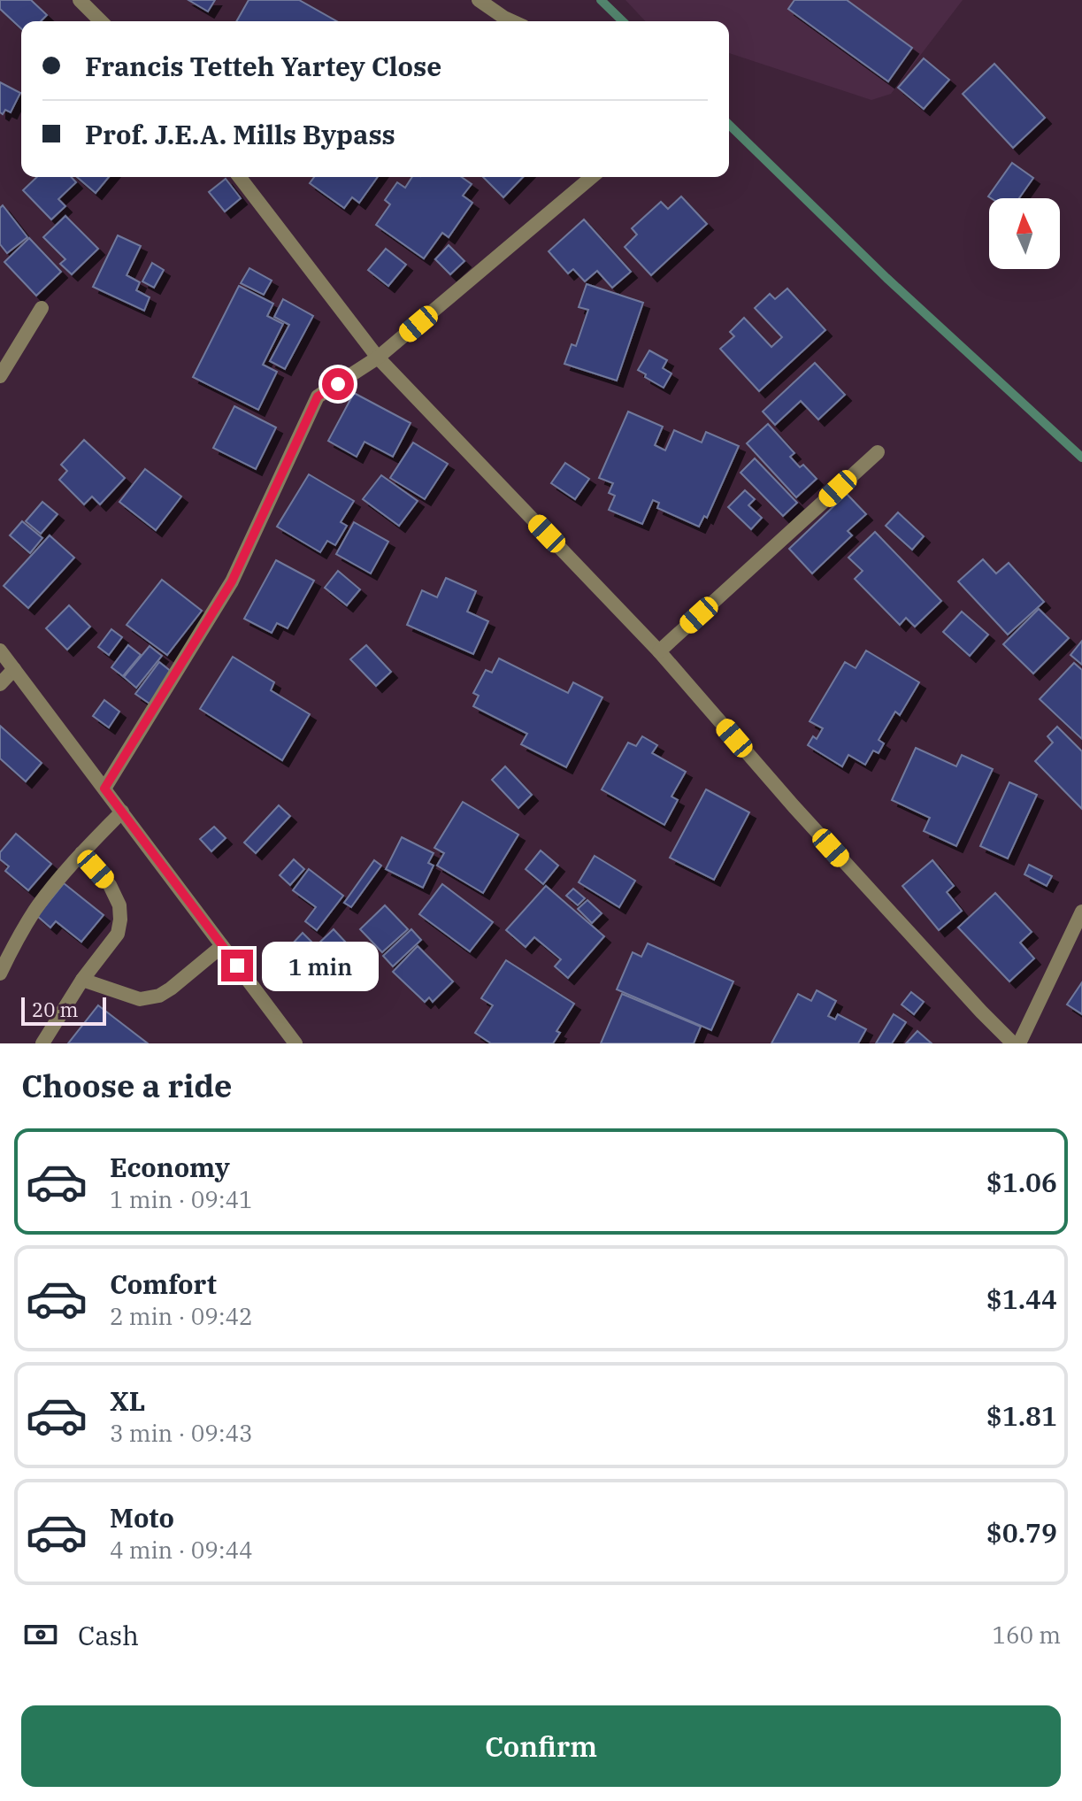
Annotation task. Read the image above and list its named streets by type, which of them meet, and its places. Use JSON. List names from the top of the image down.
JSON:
{
  "scale_bar": "20 m",
  "north": "top",
  "page": {
    "banner": ["Francis Tetteh Yartey Close", "Prof. J.E.A. Mills Bypass"],
    "bubble": "1 min",
    "scale": "20 m",
    "heading": "Choose a ride",
    "list": [
      {
        "name": "Economy",
        "note": "1 min · 09:41",
        "value": "$1.06"
      },
      {
        "name": "Comfort",
        "note": "2 min · 09:42",
        "value": "$1.44"
      },
      {
        "name": "XL",
        "note": "3 min · 09:43",
        "value": "$1.81"
      },
      {
        "name": "Moto",
        "note": "4 min · 09:44",
        "value": "$0.79"
      }
    ],
    "pay": ["Cash", "160 m"],
    "buttons": "Confirm"
  }
}
